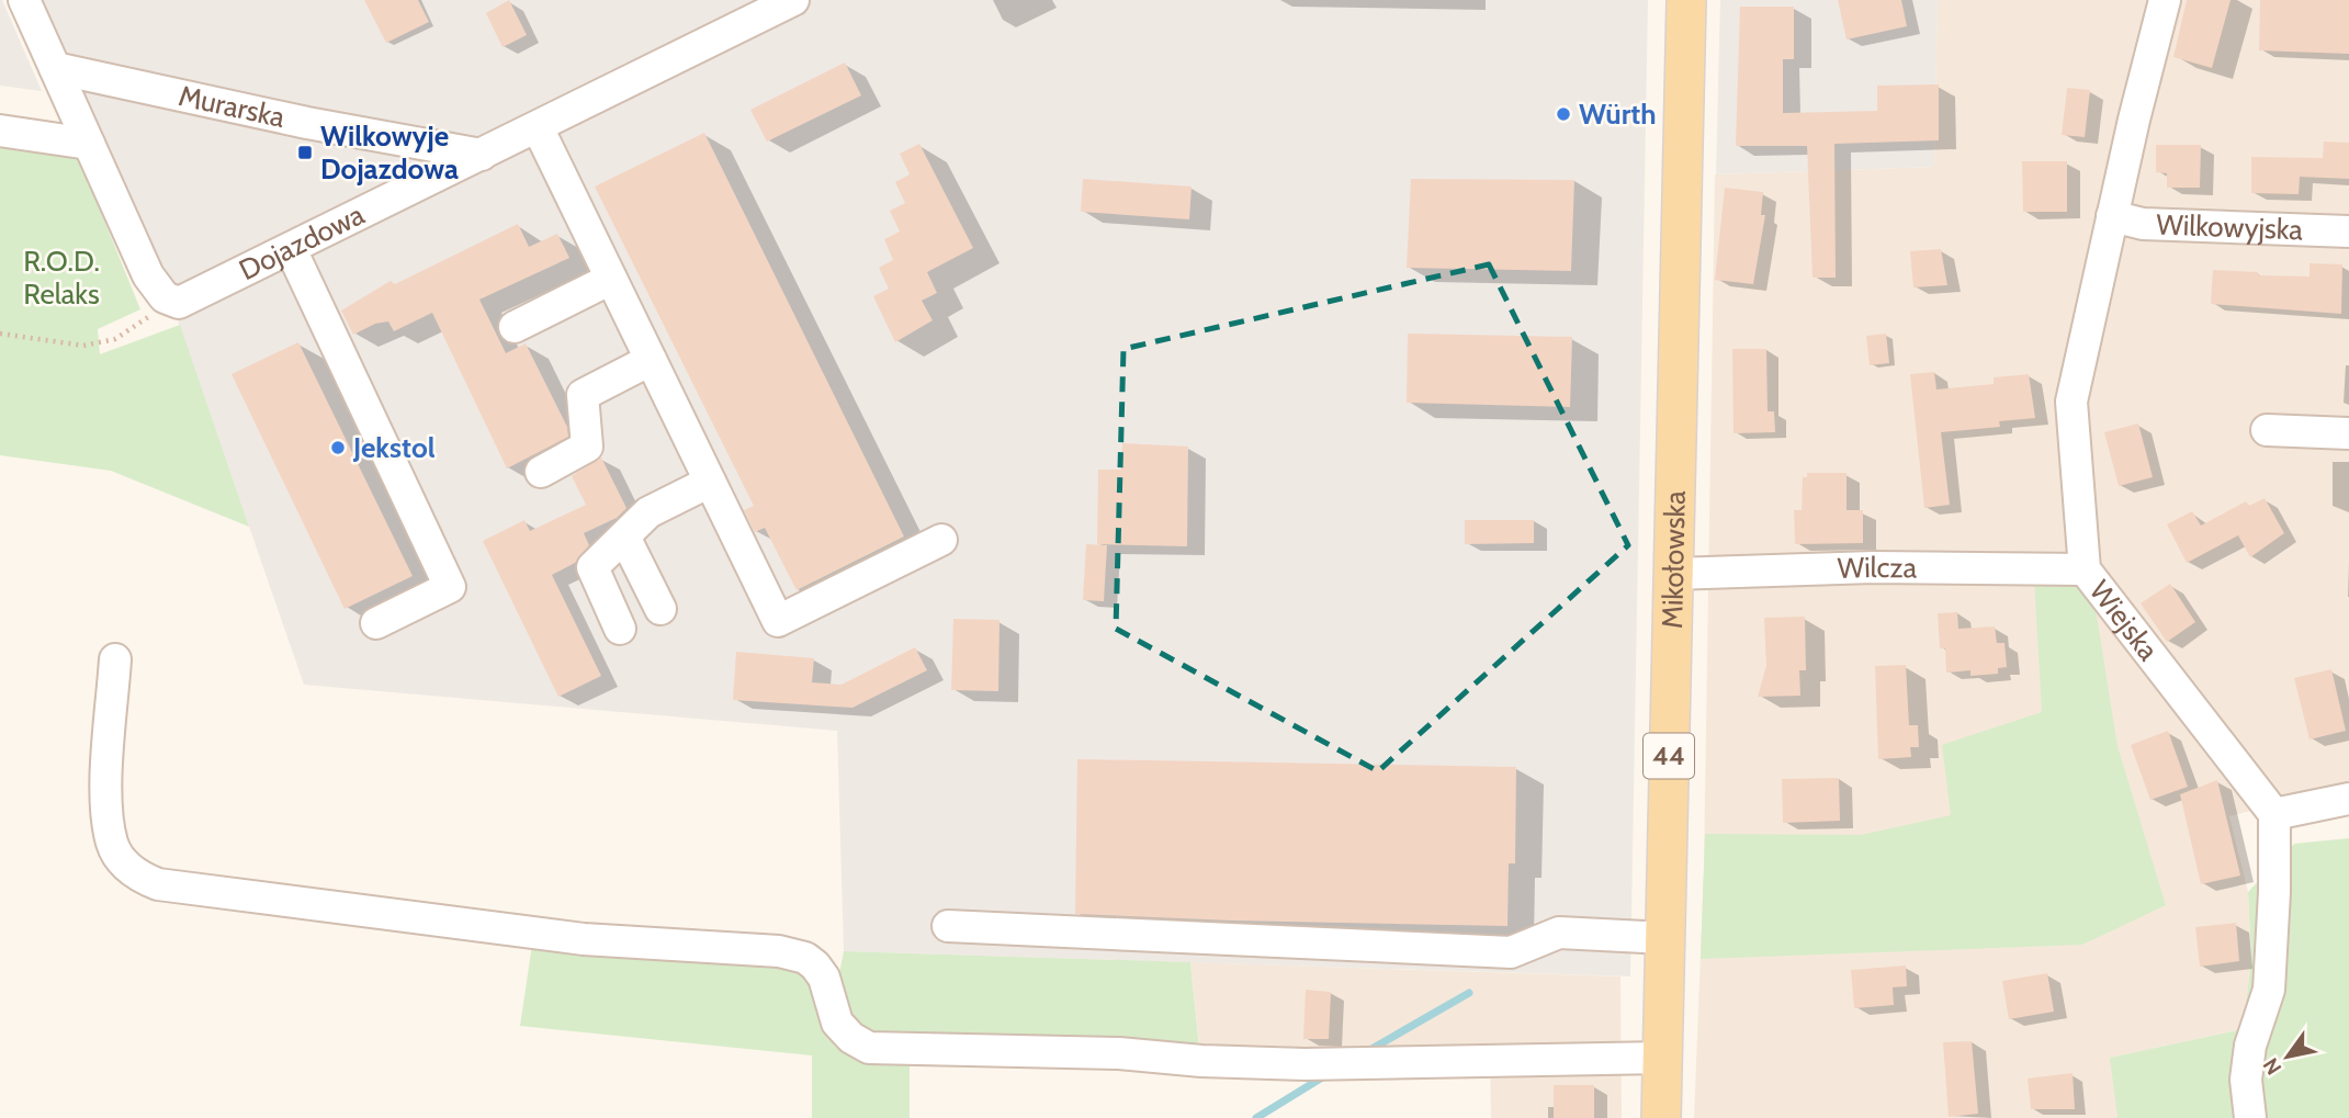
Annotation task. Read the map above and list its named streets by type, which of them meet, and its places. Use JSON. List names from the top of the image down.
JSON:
{
  "streets": {
    "main road": ["Mikołowska", "44"],
    "street": [
      "Murarska",
      "Wilkowyjska",
      "Dojazdowa",
      "Wilcza",
      "Wiejska"
    ]
  },
  "crossings": [
    ["Murarska", "Dojazdowa"],
    ["Wilkowyjska", "Wiejska"],
    ["Mikołowska", "Wilcza"],
    ["Wilcza", "Wiejska"]
  ],
  "parks": ["R.O.D. Relaks"],
  "places": {
    "other": ["Würth", "Jekstol"],
    "transit": ["Wilkowyje Dojazdowa"]
  },
  "north": "bottom left"
}
